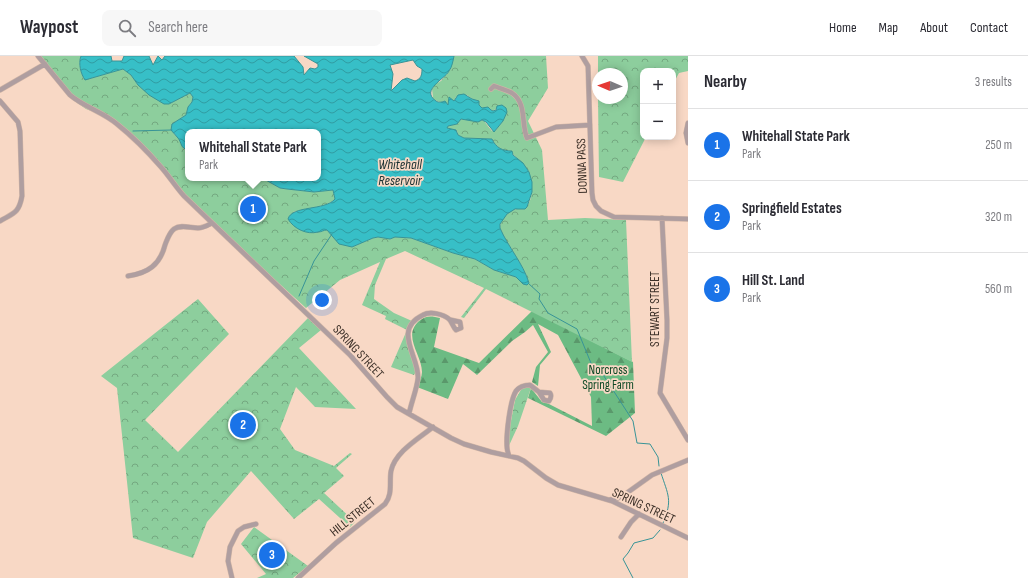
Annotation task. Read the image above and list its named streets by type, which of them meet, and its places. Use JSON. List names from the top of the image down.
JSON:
{
  "streets": {
    "street": [
      "DONNA PASS",
      "STEWART STREET",
      "SPRING STREET",
      "HILL STREET"
    ]
  },
  "crossings": [
    ["DONNA PASS", "STEWART STREET"],
    ["SPRING STREET", "HILL STREET"]
  ],
  "water": ["Whitehall Reservoir"],
  "parks": ["Norcross Spring Farm"],
  "north": "left",
  "page": {
    "header": "Waypost",
    "search": "Search here",
    "nav": [
      "Home",
      "Map",
      "About",
      "Contact"
    ],
    "heading": ["Nearby", "3 results"],
    "map_buttons": ["+", "−"],
    "list": [
      {
        "mark": "1",
        "name": "Whitehall State Park",
        "note": "Park",
        "value": "250 m"
      },
      {
        "mark": "2",
        "name": "Springfield Estates",
        "note": "Park",
        "value": "320 m"
      },
      {
        "mark": "3",
        "name": "Hill St. Land",
        "note": "Park",
        "value": "560 m"
      }
    ],
    "popup": ["Whitehall State Park", "Park"],
    "pins": ["1", "2", "3"]
  }
}
